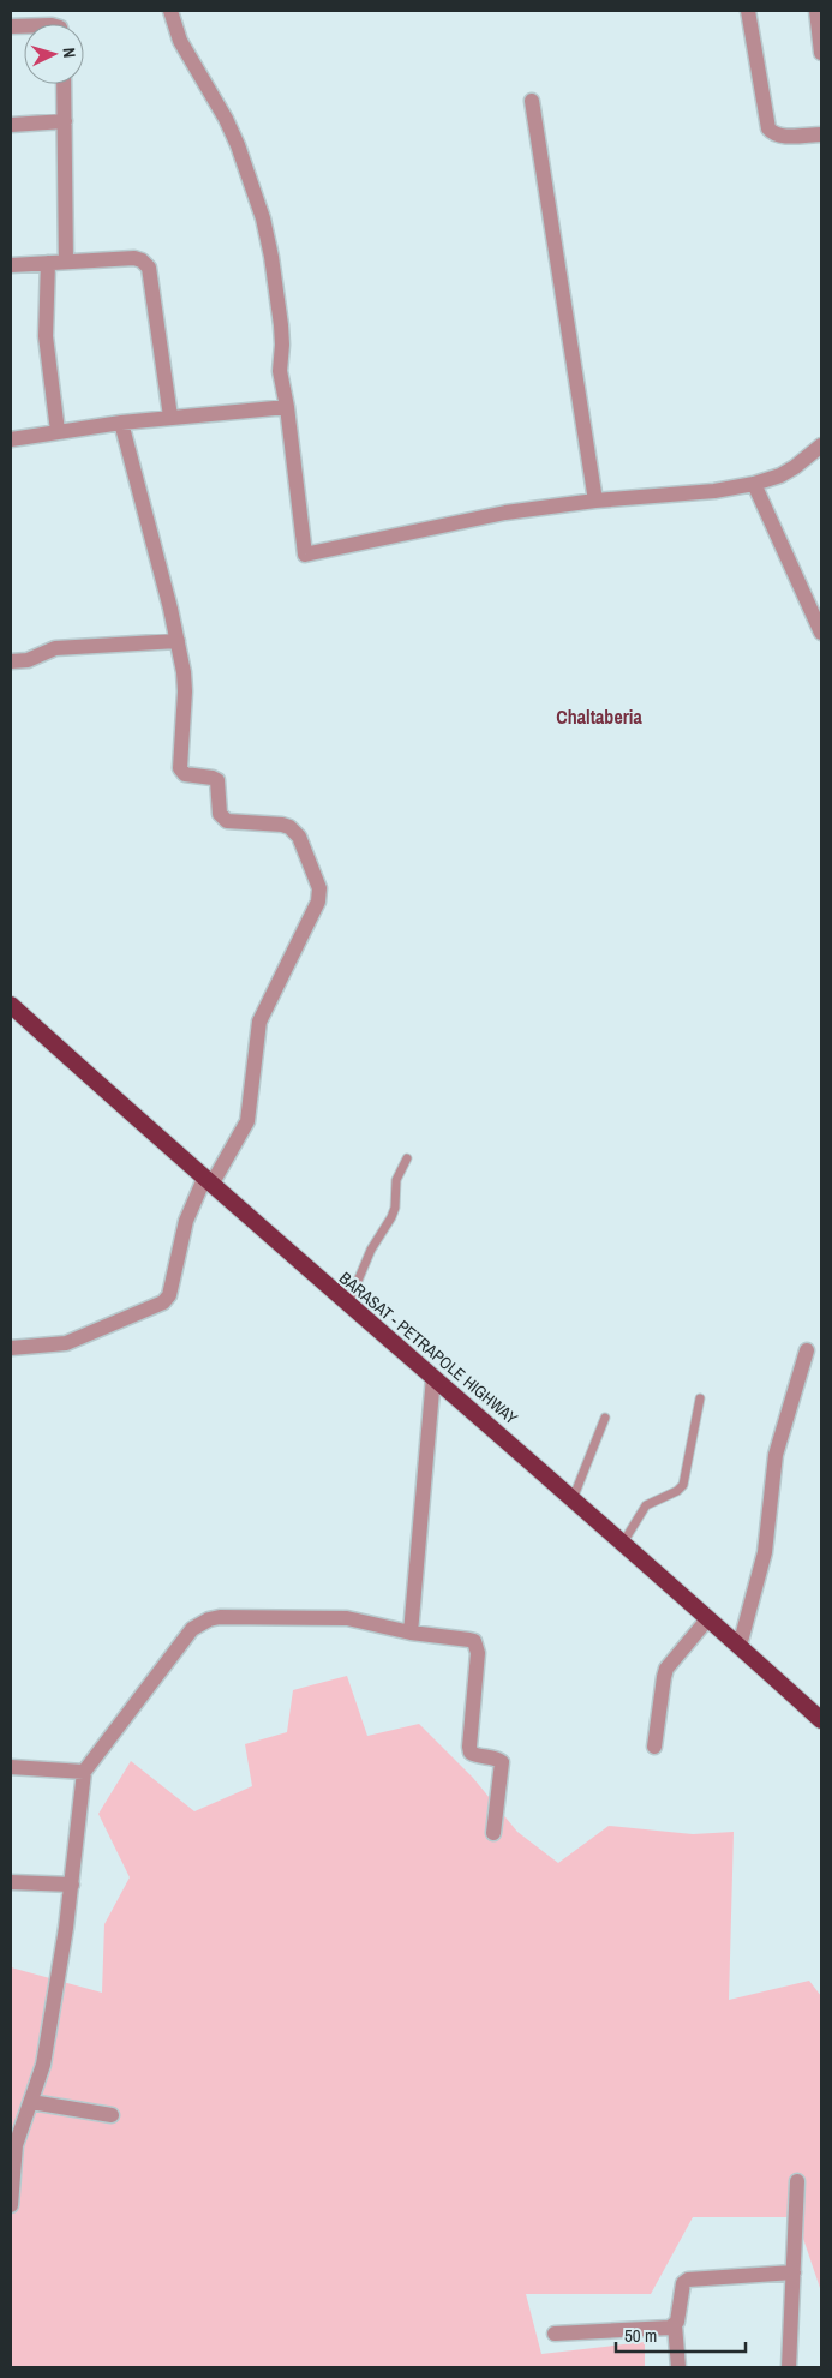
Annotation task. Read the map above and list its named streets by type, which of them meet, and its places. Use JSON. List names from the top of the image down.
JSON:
{
  "streets": {
    "highway": ["BARASAT - PETRAPOLE HIGHWAY"]
  },
  "districts": ["Chaltaberia"],
  "scale_bar": "50 m",
  "north": "right"
}
